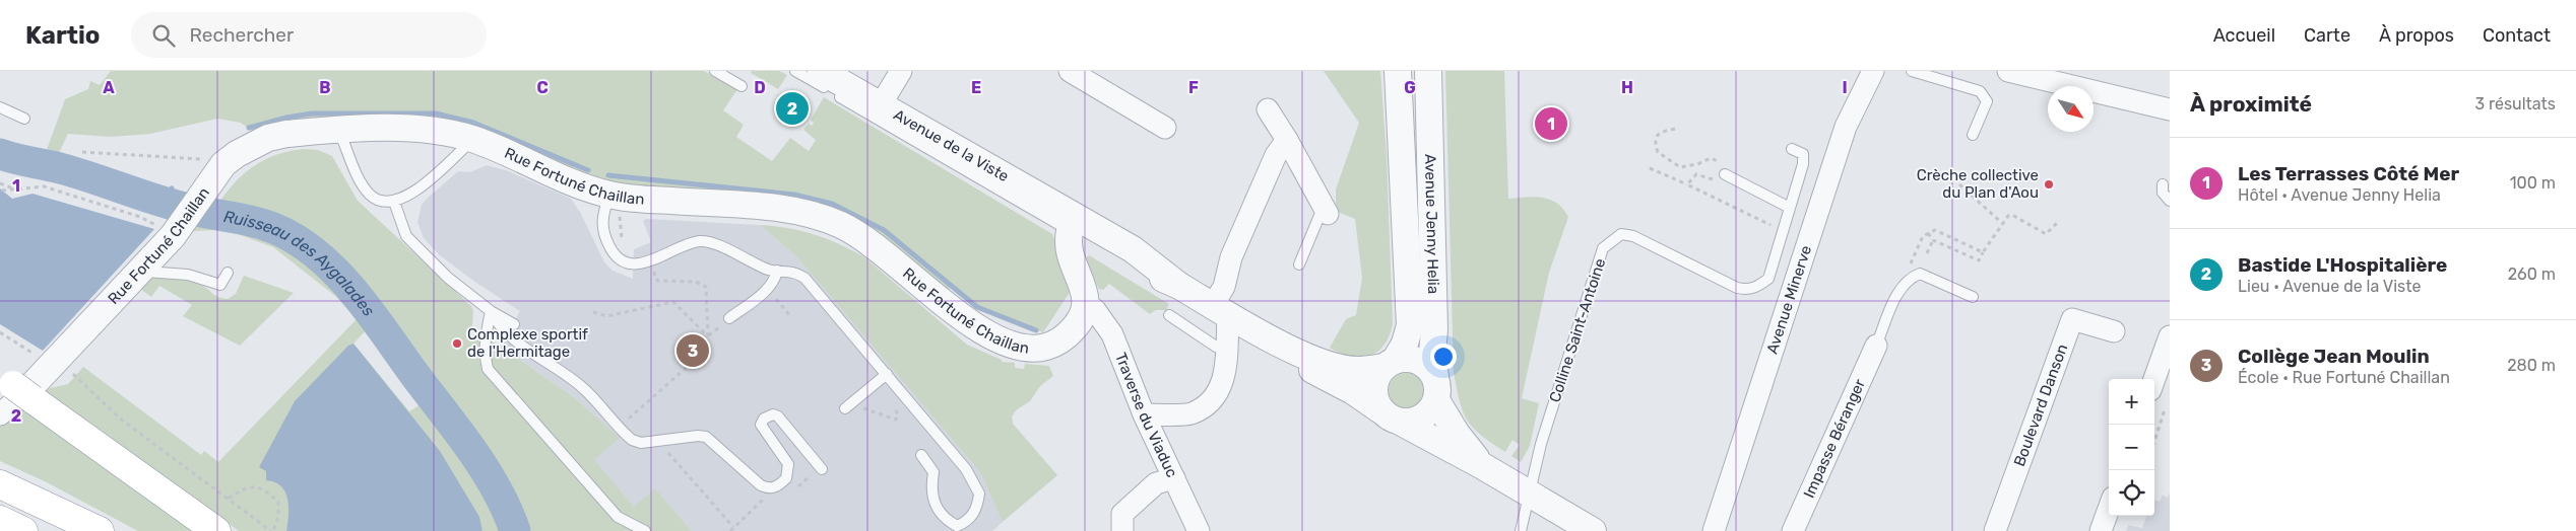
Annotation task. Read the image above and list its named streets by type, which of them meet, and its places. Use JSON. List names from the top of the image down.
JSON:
{
  "streets": {
    "street": [
      "Avenue de la Viste",
      "Rue Fortuné Chaillan",
      "Avenue Jenny Helia",
      "Avenue Minerve",
      "Boulevard Danson",
      "Traverse du Viaduc",
      "Impasse Béranger"
    ],
    "lane": ["Colline Saint-Antoine"]
  },
  "crossings": [
    ["Rue Fortuné Chaillan", "Traverse du Viaduc"]
  ],
  "water": ["Ruisseau des Aygalades"],
  "places": ["Crèche collective du Plan d'Aou", "Complexe sportif de l'Hermitage"],
  "north": "bottom right",
  "page": {
    "header": "Kartio",
    "search": "Rechercher",
    "nav": [
      "Accueil",
      "Carte",
      "À propos",
      "Contact"
    ],
    "heading": ["À proximité", "3 résultats"],
    "pins": ["2", "1", "3"],
    "list": [
      {
        "mark": "1",
        "name": "Les Terrasses Côté Mer",
        "note": "Hôtel · Avenue Jenny Helia",
        "value": "100 m"
      },
      {
        "mark": "2",
        "name": "Bastide L'Hospitalière",
        "note": "Lieu · Avenue de la Viste",
        "value": "260 m"
      },
      {
        "mark": "3",
        "name": "Collège Jean Moulin",
        "note": "École · Rue Fortuné Chaillan",
        "value": "280 m"
      }
    ],
    "map_buttons": ["+", "−"]
  },
  "grid": {
    "columns": [
      "A",
      "B",
      "C",
      "D",
      "E",
      "F",
      "G",
      "H",
      "I"
    ],
    "rows": ["1", "2"]
  }
}
